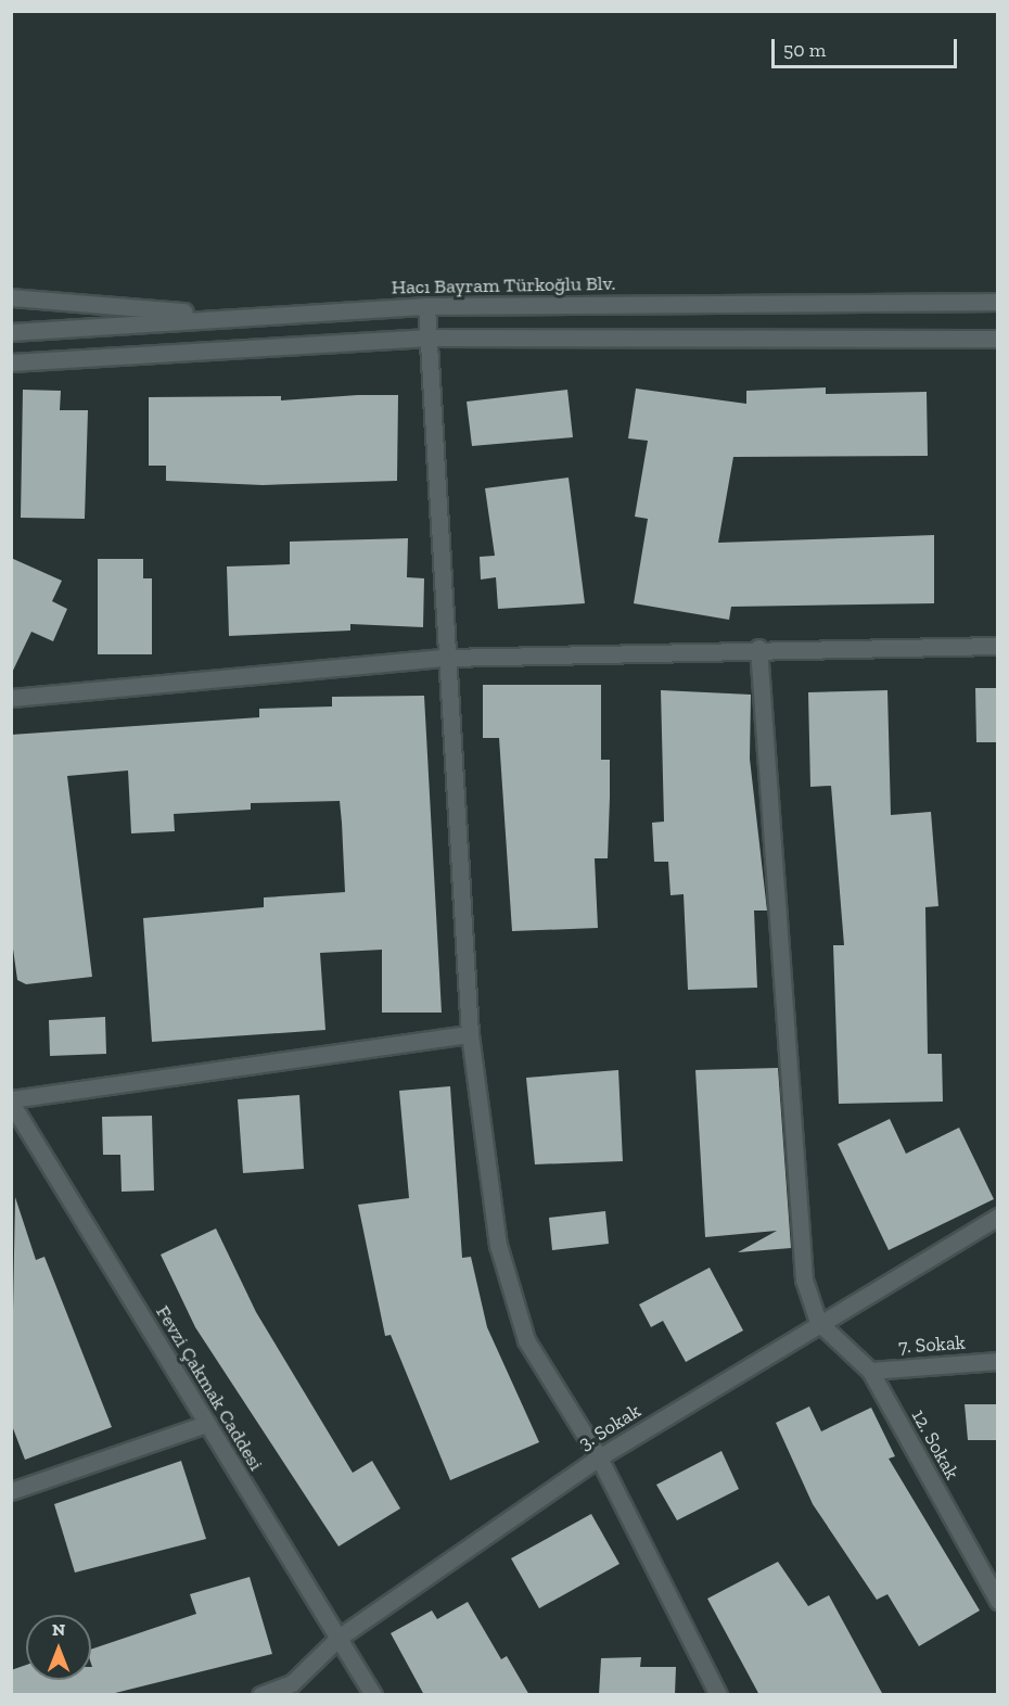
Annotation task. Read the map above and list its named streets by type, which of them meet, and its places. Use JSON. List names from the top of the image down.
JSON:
{
  "streets": {
    "street": [
      "Hacı Bayram Türkoğlu Blv.",
      "7. Sokak",
      "Fevzi Çakmak Caddesi",
      "3. Sokak",
      "12. Sokak"
    ]
  },
  "crossings": [
    ["7. Sokak", "12. Sokak"],
    ["Fevzi Çakmak Caddesi", "3. Sokak"],
    ["3. Sokak", "12. Sokak"]
  ],
  "scale_bar": "50 m",
  "north": "top"
}
